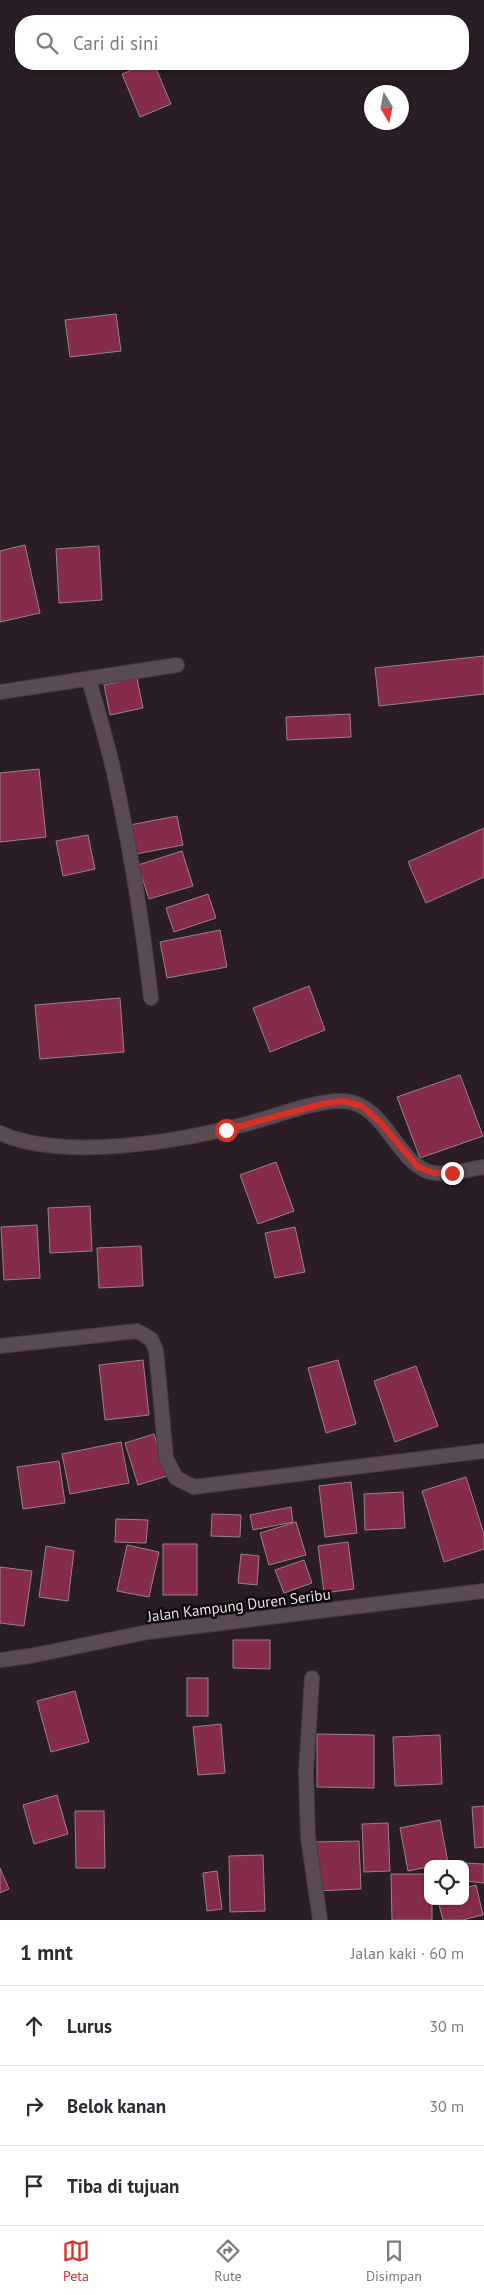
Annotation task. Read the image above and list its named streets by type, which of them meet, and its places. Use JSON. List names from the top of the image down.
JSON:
{
  "streets": {
    "street": ["Jalan Kampung Duren Seribu"]
  },
  "north": "bottom",
  "page": {
    "search": "Cari di sini",
    "heading": ["1 mnt", "Jalan kaki · 60 m"],
    "list": [
      ["Lurus", "30 m"],
      ["Belok kanan", "30 m"],
      "Tiba di tujuan"
    ],
    "nav": ["Peta", "Rute", "Disimpan"]
  }
}
